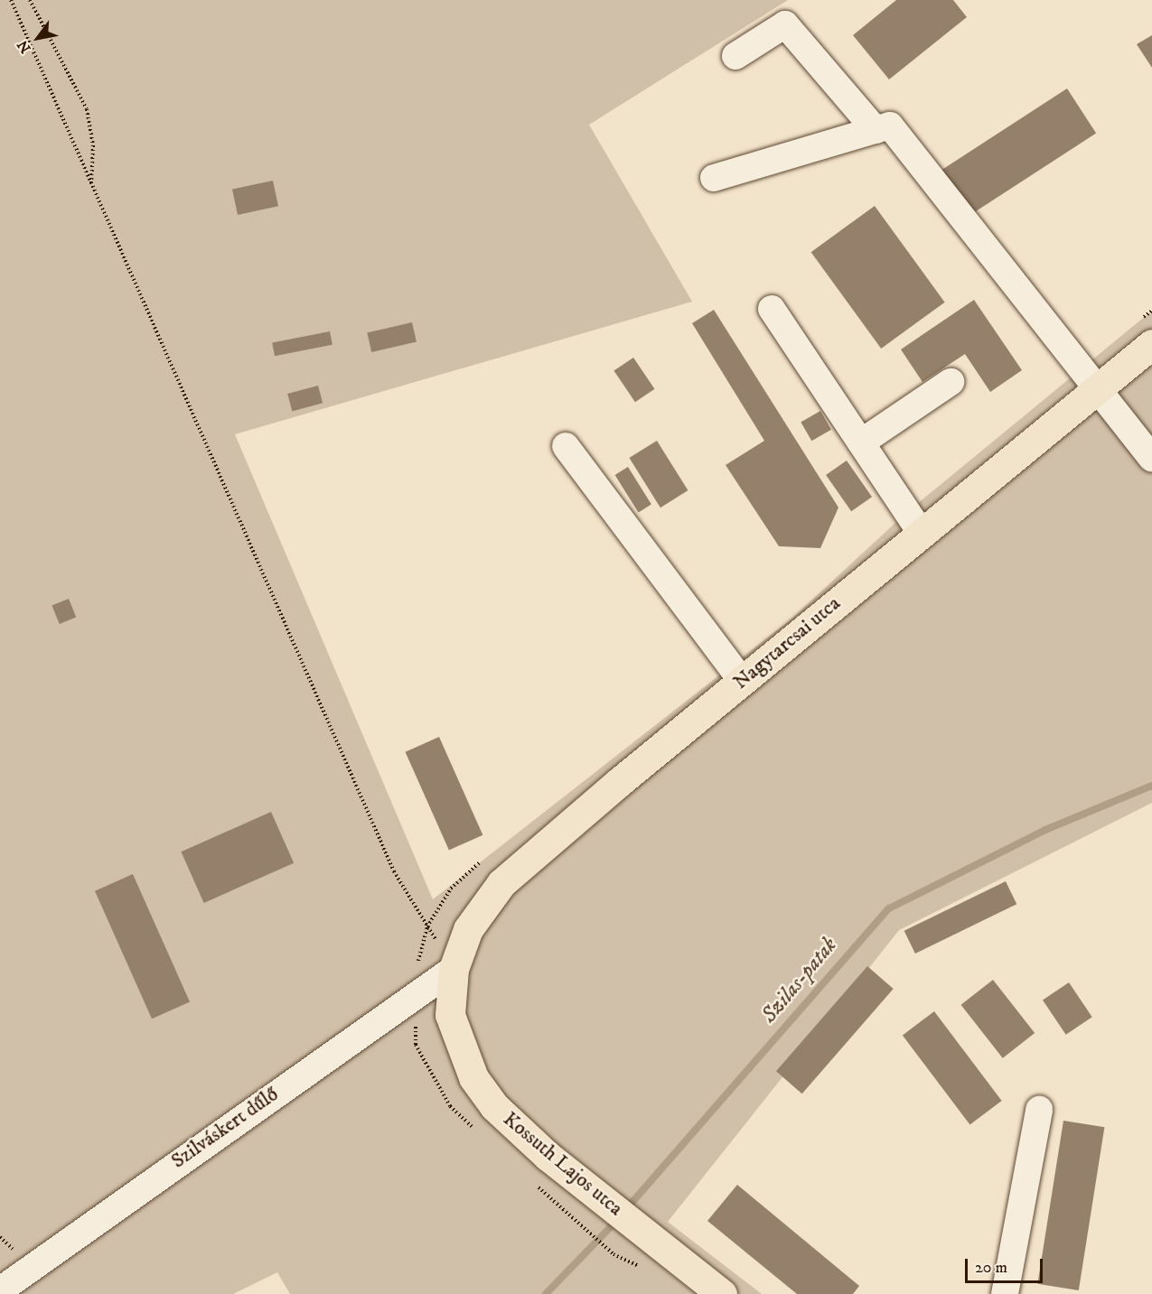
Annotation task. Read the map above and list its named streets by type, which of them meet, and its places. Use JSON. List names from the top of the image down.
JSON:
{
  "streets": {
    "main road": ["Nagytarcsai utca", "Kossuth Lajos utca"],
    "street": ["Szilváskert dűlő"]
  },
  "crossings": [
    ["Nagytarcsai utca", "Szilváskert dűlő"],
    ["Nagytarcsai utca", "Kossuth Lajos utca"],
    ["Szilváskert dűlő", "Kossuth Lajos utca"]
  ],
  "water": ["Szilas-patak"],
  "scale_bar": "20 m",
  "north": "bottom left"
}
